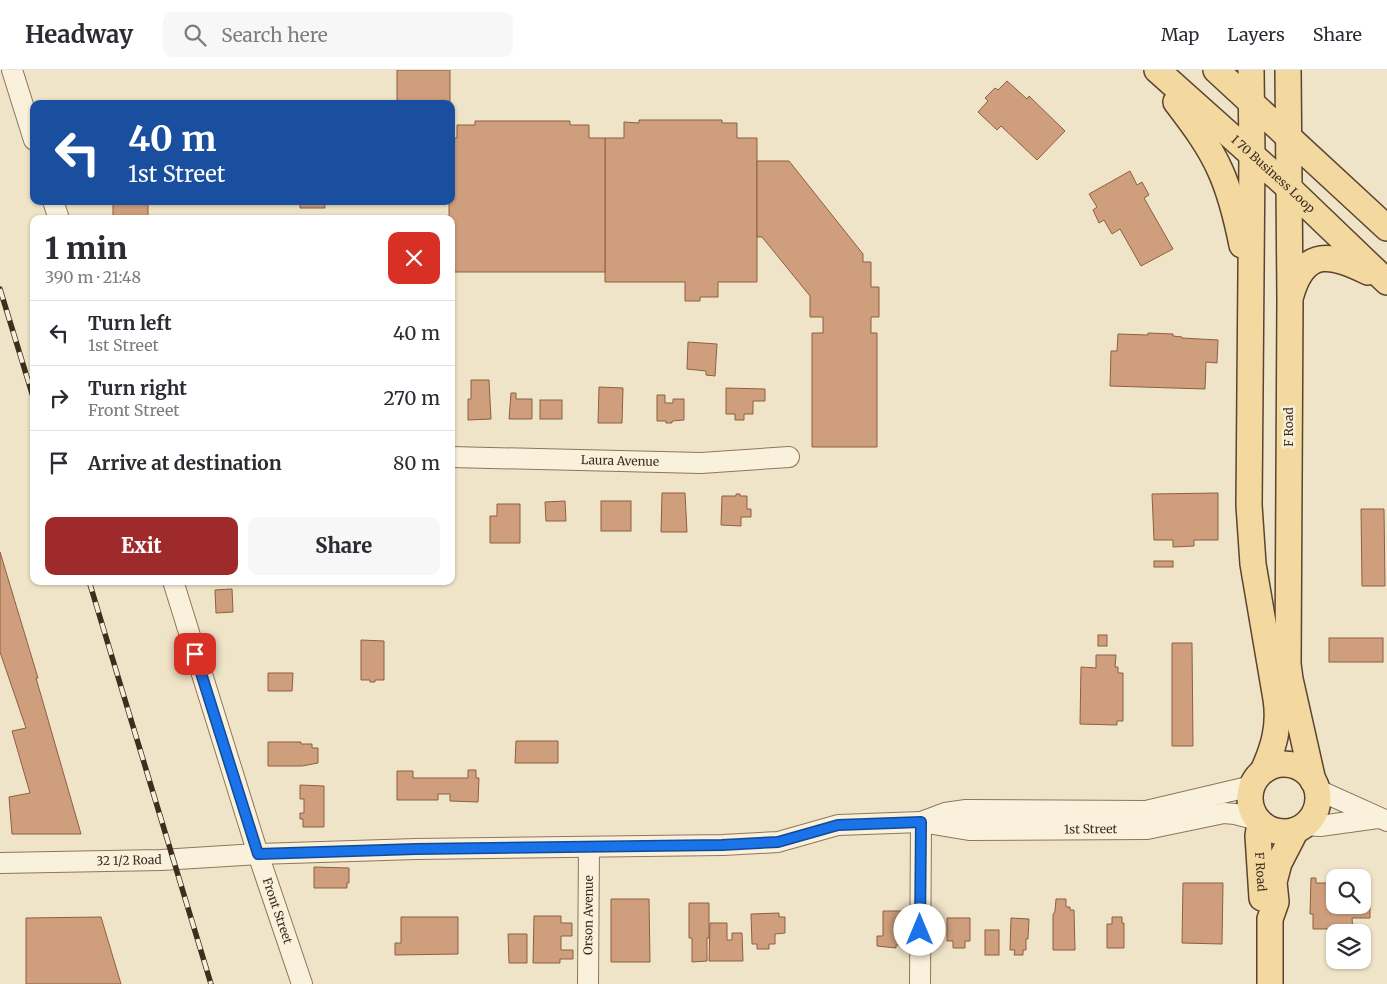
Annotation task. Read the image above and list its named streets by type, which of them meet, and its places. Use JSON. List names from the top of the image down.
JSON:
{
  "streets": {
    "main road": ["I 70 Business Loop", "F Road"],
    "street": [
      "Laura Avenue",
      "1st Street",
      "32 1/2 Road",
      "Front Street",
      "Orson Avenue"
    ]
  },
  "crossings": [
    ["I 70 Business Loop", "F Road"],
    ["F Road", "1st Street"],
    ["1st Street", "32 1/2 Road"],
    ["1st Street", "Front Street"],
    ["1st Street", "Orson Avenue"],
    ["32 1/2 Road", "Front Street"]
  ],
  "page": {
    "header": "Headway",
    "search": "Search here",
    "nav": ["Map", "Layers", "Share"],
    "turn": ["40 m", "1st Street"],
    "heading": ["1 min", "390 m · 21:48"],
    "list": [
      {
        "name": "Turn left",
        "note": "1st Street",
        "value": "40 m"
      },
      {
        "name": "Turn right",
        "note": "Front Street",
        "value": "270 m"
      },
      {
        "name": "Arrive at destination",
        "value": "80 m"
      }
    ],
    "buttons": ["Exit", "Share"]
  }
}
